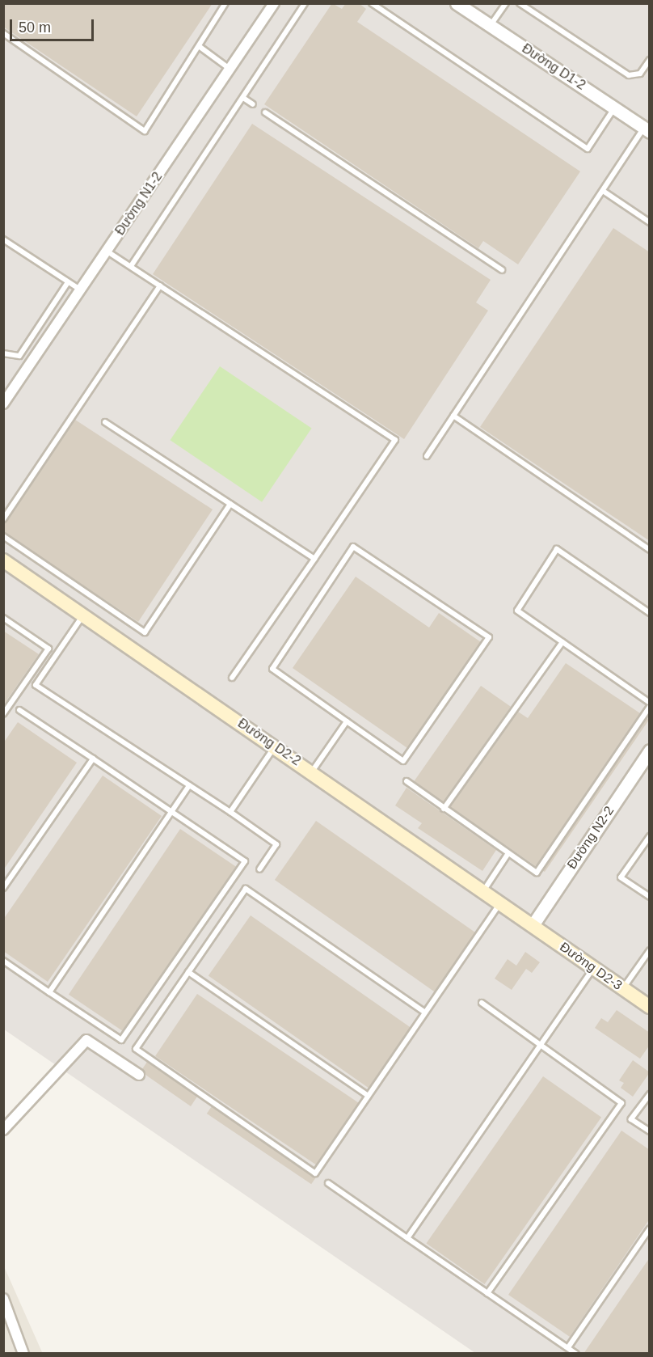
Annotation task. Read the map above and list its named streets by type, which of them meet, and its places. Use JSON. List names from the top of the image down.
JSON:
{
  "streets": {
    "main road": ["Đường D2-2", "Đường D2-3"],
    "street": ["Đường D1-2", "Đường N1-2", "Đường N2-2"]
  },
  "crossings": [
    ["Đường D2-2", "Đường N2-2"],
    ["Đường D2-2", "Đường D2-3"],
    ["Đường N2-2", "Đường D2-3"]
  ],
  "scale_bar": "50 m"
}
